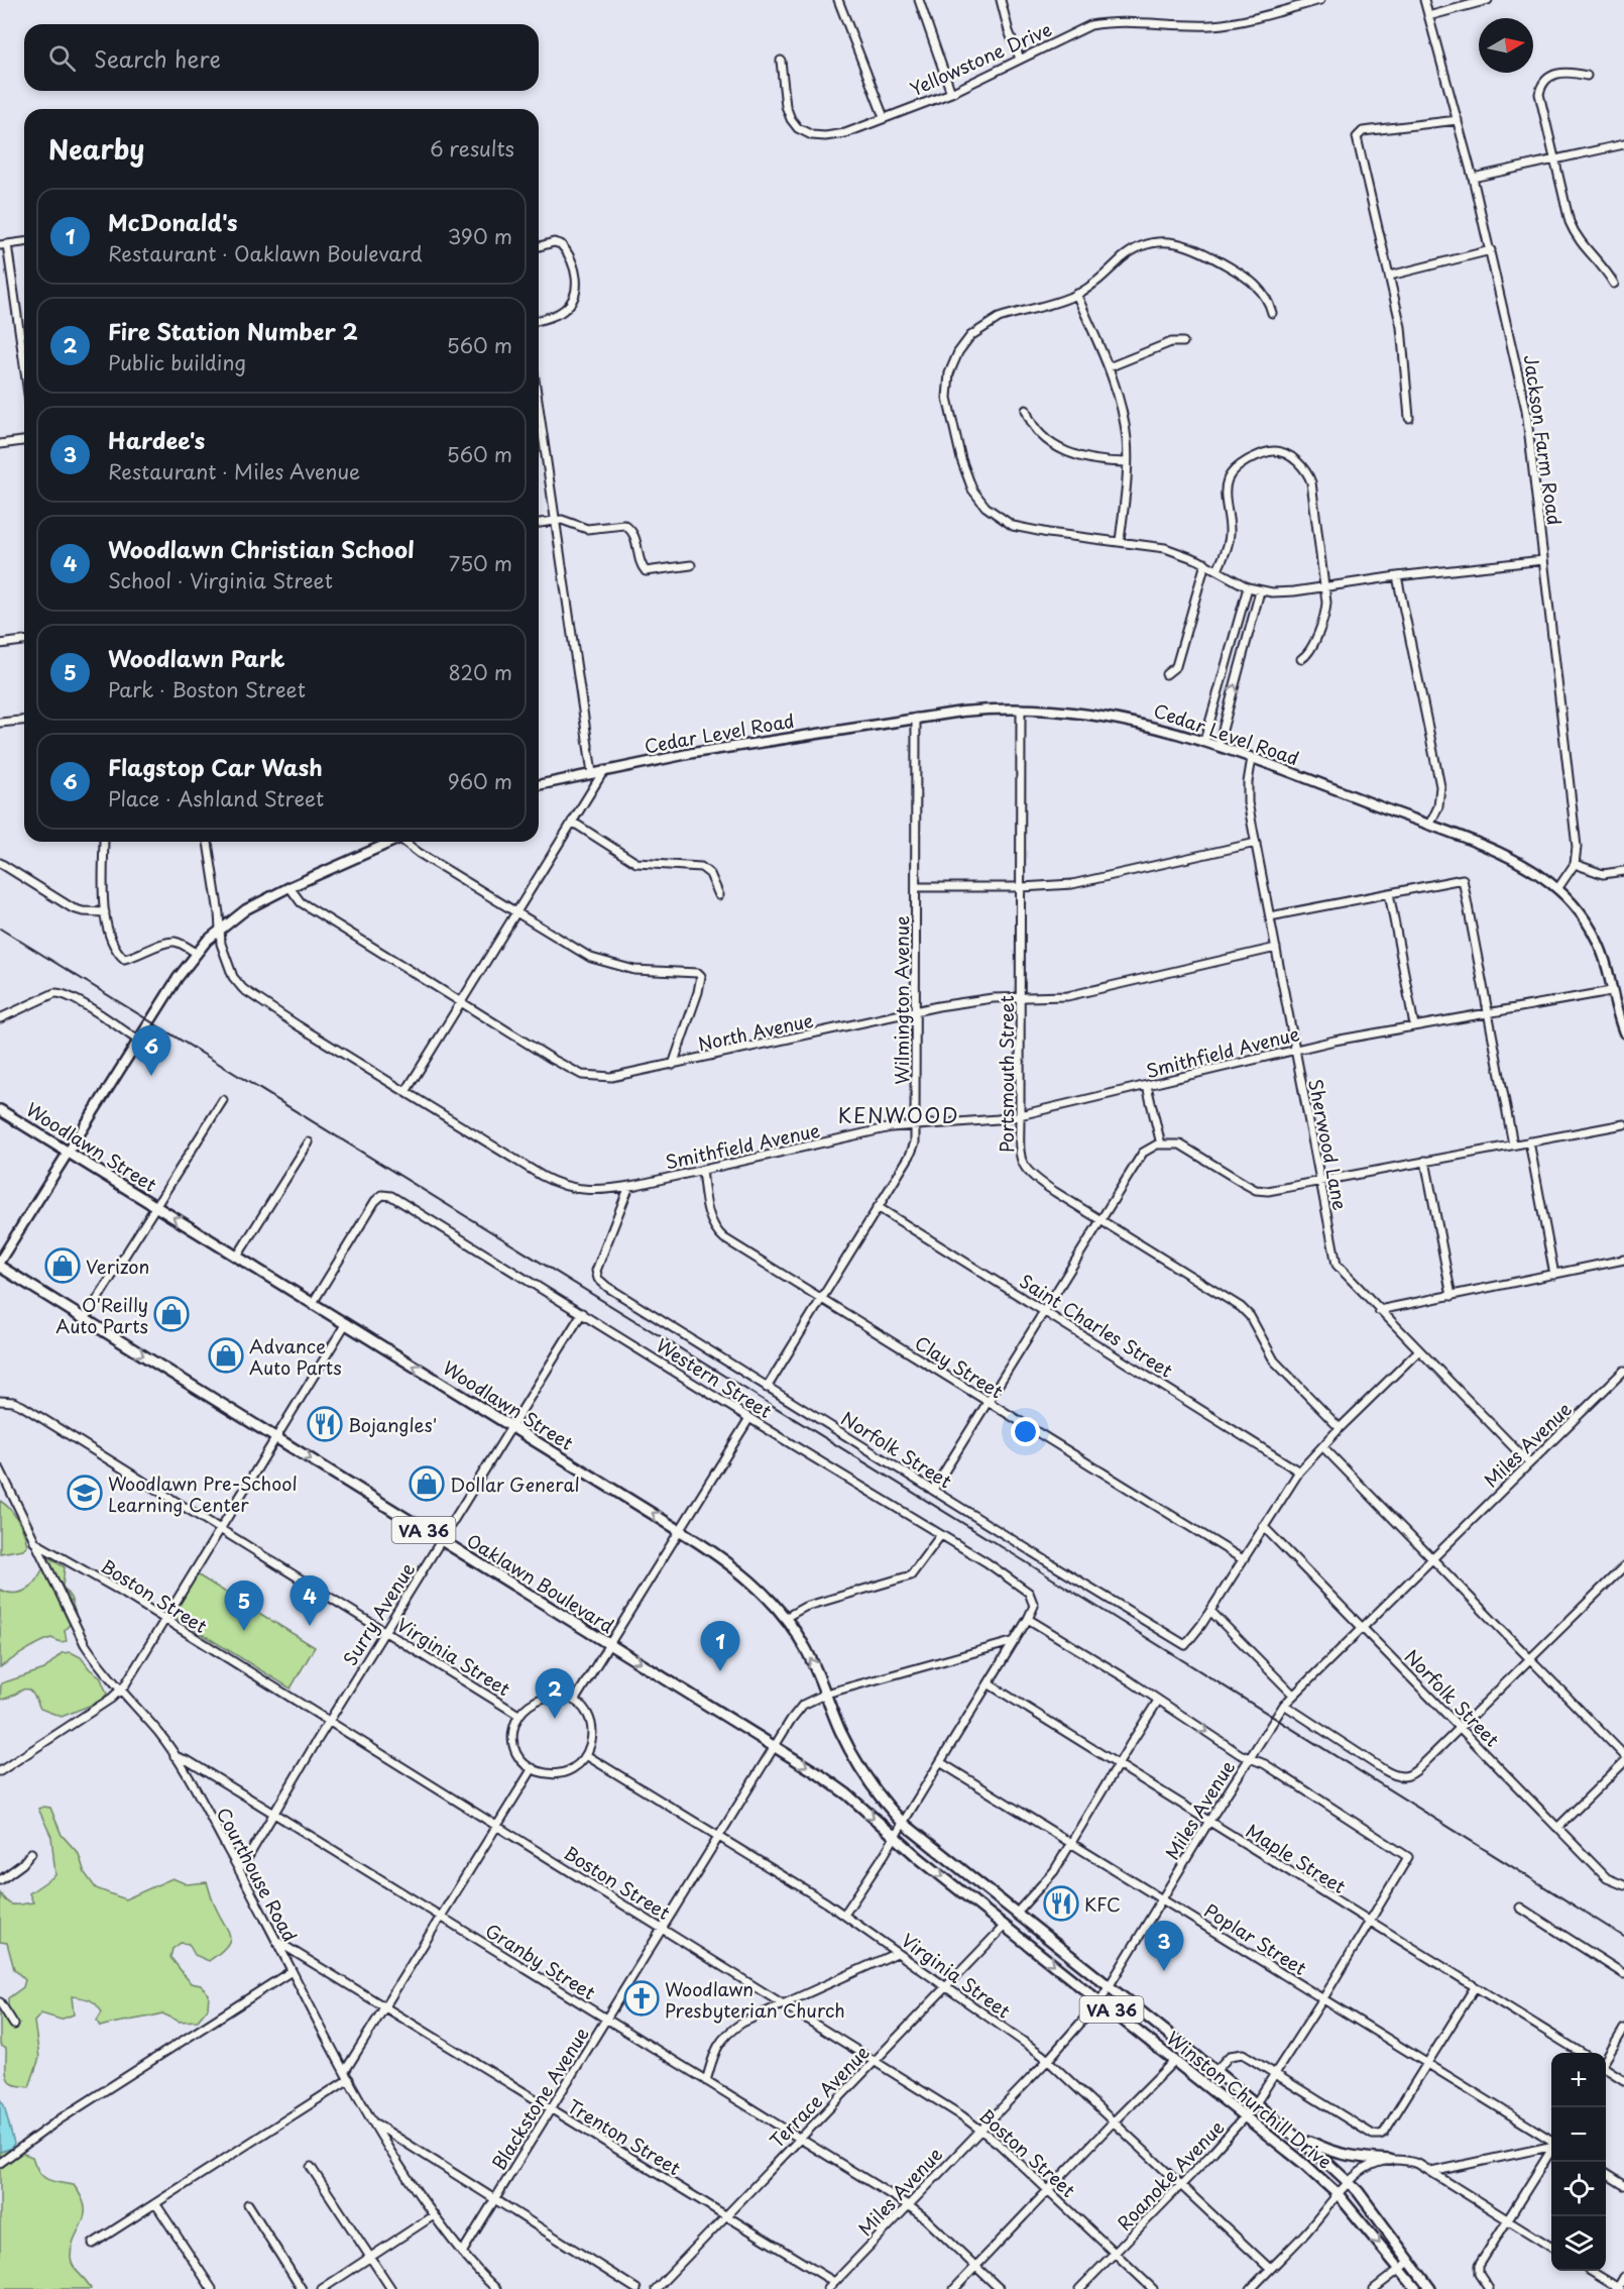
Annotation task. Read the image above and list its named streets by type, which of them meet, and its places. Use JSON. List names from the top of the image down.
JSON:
{
  "streets": {
    "highway": [
      "Woodlawn Street",
      "VA 36",
      "Oaklawn Boulevard",
      "Winston Churchill Drive"
    ],
    "main road": ["Cedar Level Road"],
    "street": [
      "Yellowstone Drive",
      "Jackson Farm Road",
      "Wilmington Avenue",
      "North Avenue",
      "Smithfield Avenue",
      "Portsmouth Street",
      "Sherwood Lane",
      "Saint Charles Street",
      "Clay Street",
      "Western Street",
      "Miles Avenue",
      "Norfolk Street",
      "Boston Street",
      "Surry Avenue",
      "Virginia Street",
      "Maple Street",
      "Courthouse Road",
      "Poplar Street",
      "Granby Street",
      "Terrace Avenue",
      "Blackstone Avenue",
      "Trenton Street",
      "Roanoke Avenue"
    ]
  },
  "crossings": [
    ["Cedar Level Road", "Wilmington Avenue"],
    ["Cedar Level Road", "Smithfield Avenue"],
    ["Cedar Level Road", "Portsmouth Street"],
    ["Cedar Level Road", "Sherwood Lane"],
    ["Wilmington Avenue", "North Avenue"],
    ["Wilmington Avenue", "Smithfield Avenue"],
    ["Wilmington Avenue", "Saint Charles Street"],
    ["Wilmington Avenue", "Clay Street"],
    ["Wilmington Avenue", "Norfolk Street"],
    ["North Avenue", "Portsmouth Street"],
    ["North Avenue", "Sherwood Lane"],
    ["Smithfield Avenue", "Portsmouth Street"],
    ["Smithfield Avenue", "Sherwood Lane"],
    ["Smithfield Avenue", "Clay Street"],
    ["Smithfield Avenue", "Norfolk Street"],
    ["Sherwood Lane", "Miles Avenue"],
    ["Woodlawn Street", "Western Street"],
    ["Woodlawn Street", "VA 36"],
    ["Woodlawn Street", "Surry Avenue"],
    ["Woodlawn Street", "Blackstone Avenue"],
    ["Western Street", "Surry Avenue"],
    ["Miles Avenue", "Norfolk Street"],
    ["Miles Avenue", "VA 36"],
    ["Miles Avenue", "Boston Street"],
    ["Miles Avenue", "Virginia Street"],
    ["Miles Avenue", "Maple Street"],
    ["Miles Avenue", "Poplar Street"],
    ["Miles Avenue", "Granby Street"],
    ["Miles Avenue", "Winston Churchill Drive"],
    ["Miles Avenue", "Trenton Street"],
    ["Miles Avenue", "Roanoke Avenue"],
    ["VA 36", "Winston Churchill Drive"],
    ["VA 36", "Roanoke Avenue"],
    ["Oaklawn Boulevard", "Surry Avenue"],
    ["Oaklawn Boulevard", "Blackstone Avenue"],
    ["Oaklawn Boulevard", "Winston Churchill Drive"],
    ["Boston Street", "Surry Avenue"],
    ["Boston Street", "Courthouse Road"],
    ["Boston Street", "Terrace Avenue"],
    ["Boston Street", "Blackstone Avenue"],
    ["Boston Street", "Roanoke Avenue"],
    ["Surry Avenue", "Virginia Street"],
    ["Surry Avenue", "Courthouse Road"],
    ["Surry Avenue", "Granby Street"],
    ["Virginia Street", "Terrace Avenue"],
    ["Virginia Street", "Blackstone Avenue"],
    ["Virginia Street", "Roanoke Avenue"],
    ["Maple Street", "Roanoke Avenue"],
    ["Courthouse Road", "Granby Street"],
    ["Courthouse Road", "Blackstone Avenue"],
    ["Courthouse Road", "Trenton Street"],
    ["Poplar Street", "Roanoke Avenue"],
    ["Granby Street", "Terrace Avenue"],
    ["Granby Street", "Blackstone Avenue"],
    ["Terrace Avenue", "Winston Churchill Drive"],
    ["Terrace Avenue", "Trenton Street"],
    ["Blackstone Avenue", "Trenton Street"],
    ["Winston Churchill Drive", "Roanoke Avenue"]
  ],
  "one_way": ["Woodlawn Street", "Oaklawn Boulevard"],
  "districts": ["KENWOOD"],
  "places": {
    "shop": [
      "Verizon",
      "O'Reilly Auto Parts",
      "Advance Auto Parts",
      "Dollar General"
    ],
    "restaurant": ["Bojangles'", "KFC"],
    "school or university": ["Woodlawn Pre-School Learning Center"],
    "church": ["Woodlawn Presbyterian Church"]
  },
  "north": "right",
  "page": {
    "search": "Search here",
    "heading": ["Nearby", "6 results"],
    "list": [
      {
        "mark": "1",
        "name": "McDonald's",
        "note": "Restaurant · Oaklawn Boulevard",
        "value": "390 m"
      },
      {
        "mark": "2",
        "name": "Fire Station Number 2",
        "note": "Public building",
        "value": "560 m"
      },
      {
        "mark": "3",
        "name": "Hardee's",
        "note": "Restaurant · Miles Avenue",
        "value": "560 m"
      },
      {
        "mark": "4",
        "name": "Woodlawn Christian School",
        "note": "School · Virginia Street",
        "value": "750 m"
      },
      {
        "mark": "5",
        "name": "Woodlawn Park",
        "note": "Park · Boston Street",
        "value": "820 m"
      },
      {
        "mark": "6",
        "name": "Flagstop Car Wash",
        "note": "Place · Ashland Street",
        "value": "960 m"
      }
    ],
    "pins": [
      "6",
      "4",
      "5",
      "1",
      "2",
      "3"
    ],
    "map_buttons": ["+", "−"]
  }
}
